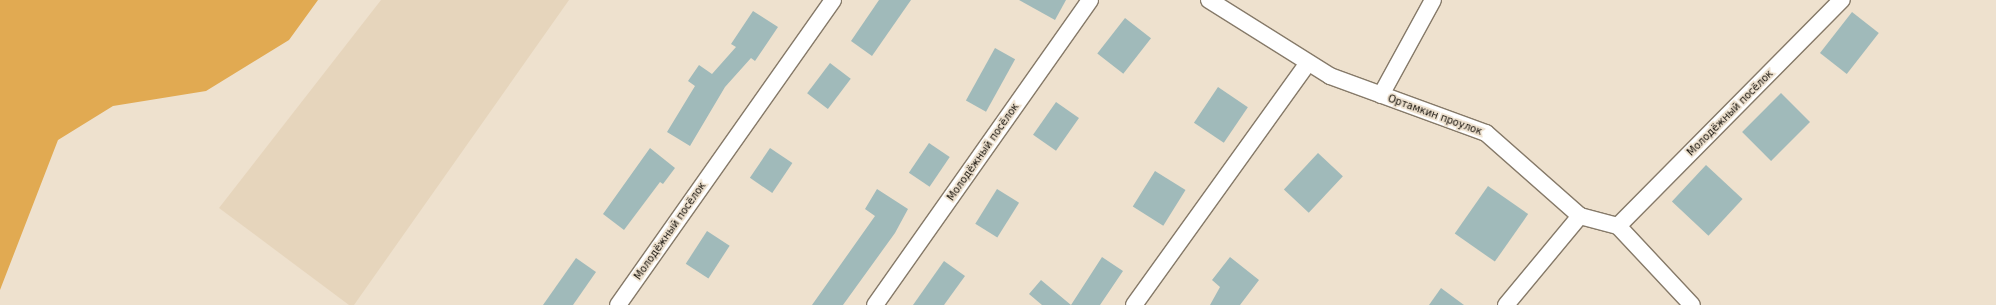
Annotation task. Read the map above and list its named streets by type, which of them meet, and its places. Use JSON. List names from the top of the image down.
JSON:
{
  "streets": {
    "street": ["Молодёжный посёлок", "Ортамкин проулок"]
  },
  "crossings": [
    ["Молодёжный посёлок", "Ортамкин проулок"]
  ]
}
